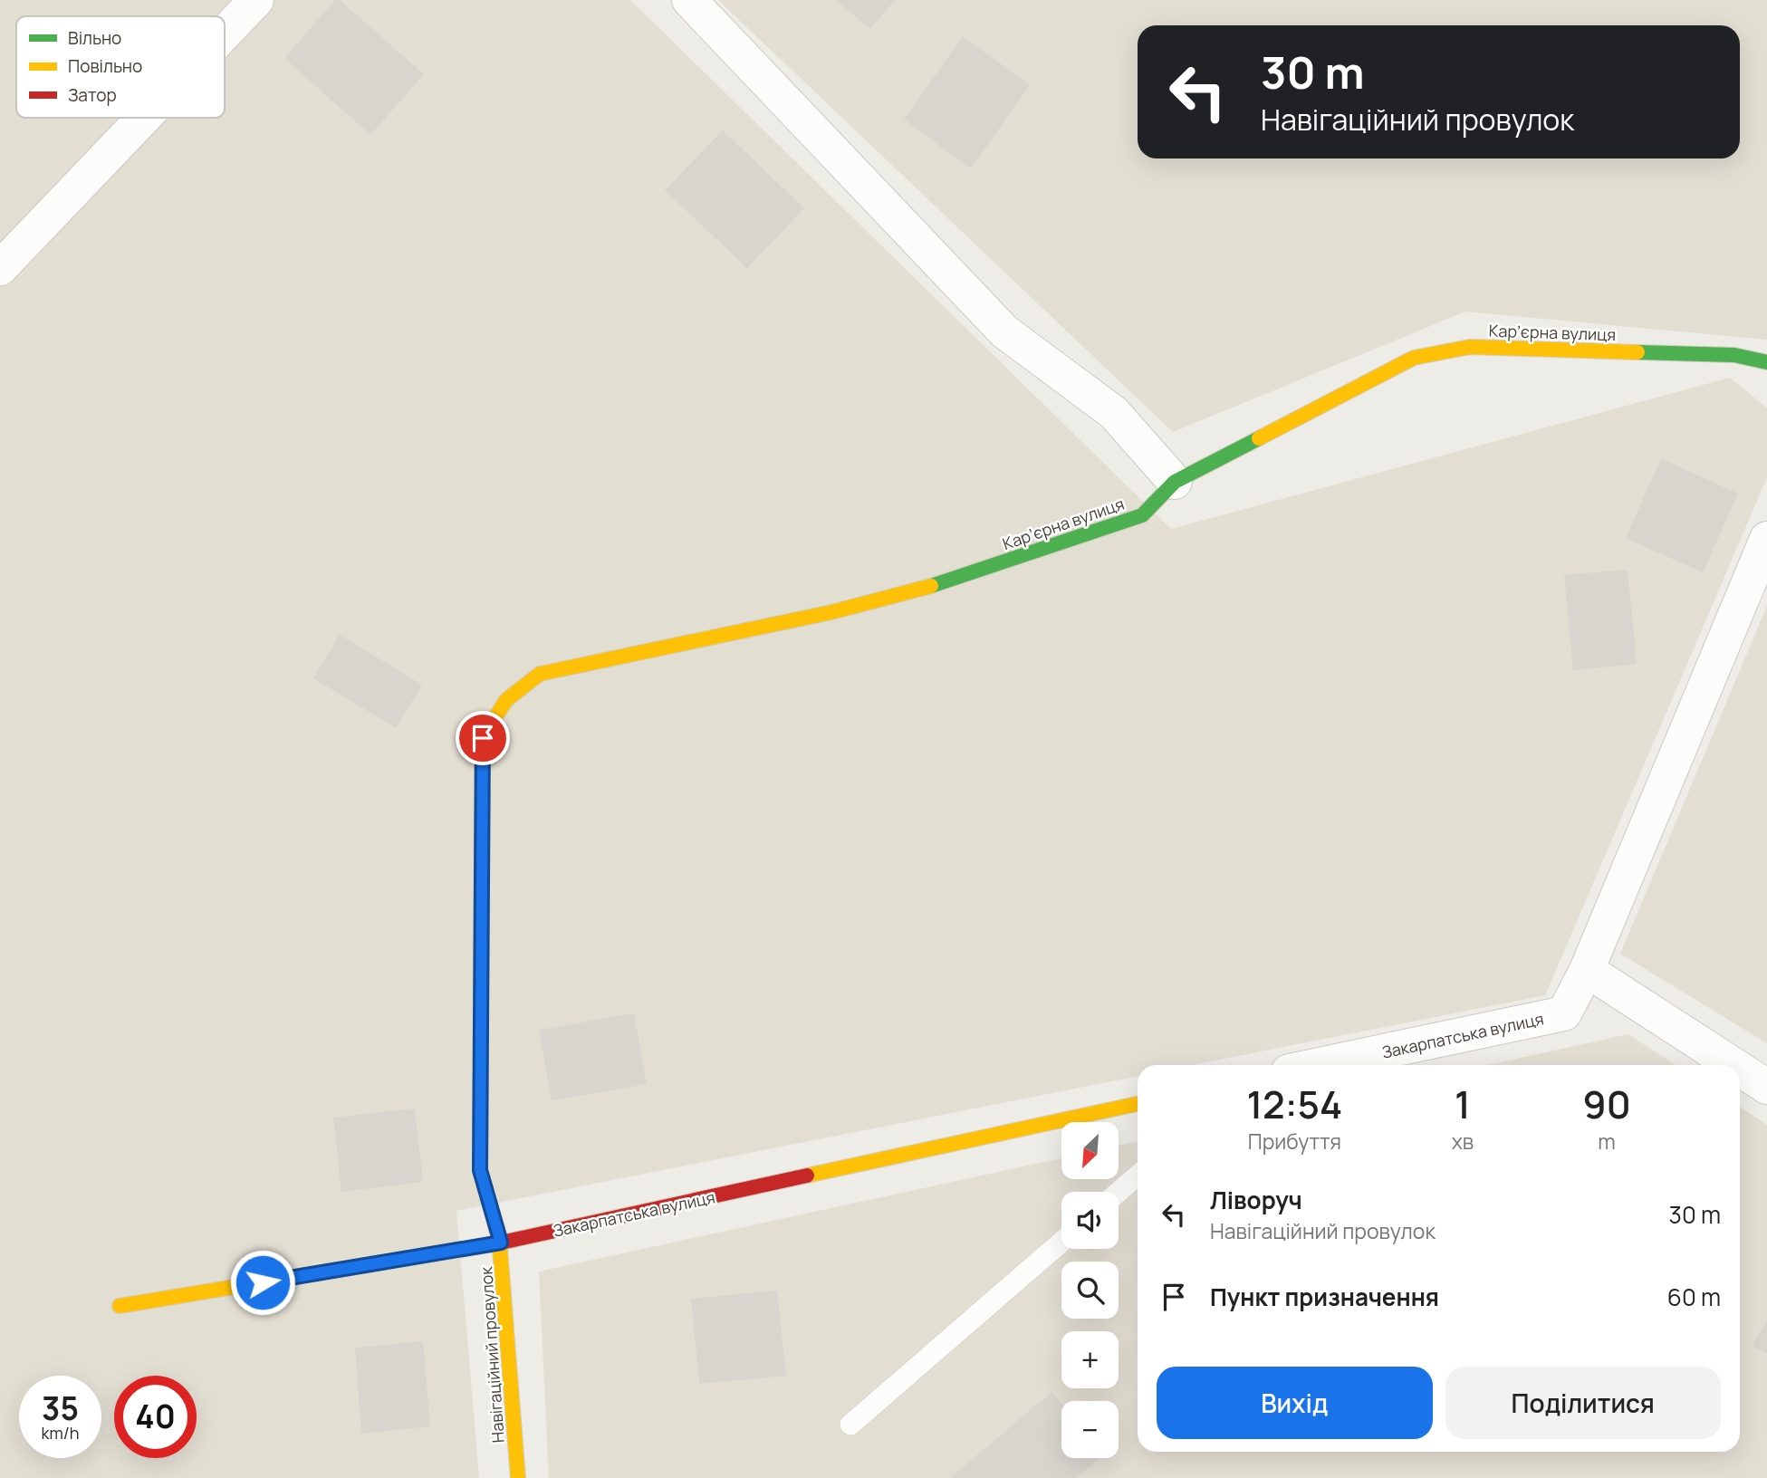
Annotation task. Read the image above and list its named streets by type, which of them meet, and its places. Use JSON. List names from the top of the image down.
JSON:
{
  "streets": {
    "street": ["Карʼєрна вулиця", "Закарпатська вулиця", "Навігаційний провулок"]
  },
  "crossings": [
    ["Карʼєрна вулиця", "Навігаційний провулок"],
    ["Закарпатська вулиця", "Навігаційний провулок"]
  ],
  "legend": ["Вільно", "Повільно", "Затор"],
  "north": "bottom left",
  "page": {
    "turn": ["30 m", "Навігаційний провулок"],
    "eta": [
      "12:54",
      "Прибуття",
      "1",
      "хв",
      "90",
      "m"
    ],
    "map_buttons": ["+", "−"],
    "list": [
      {
        "name": "Ліворуч",
        "note": "Навігаційний провулок",
        "value": "30 m"
      },
      {
        "name": "Пункт призначення",
        "value": "60 m"
      }
    ],
    "buttons": ["Вихід", "Поділитися"],
    "speed": "35 km/h",
    "limit": "40"
  }
}
